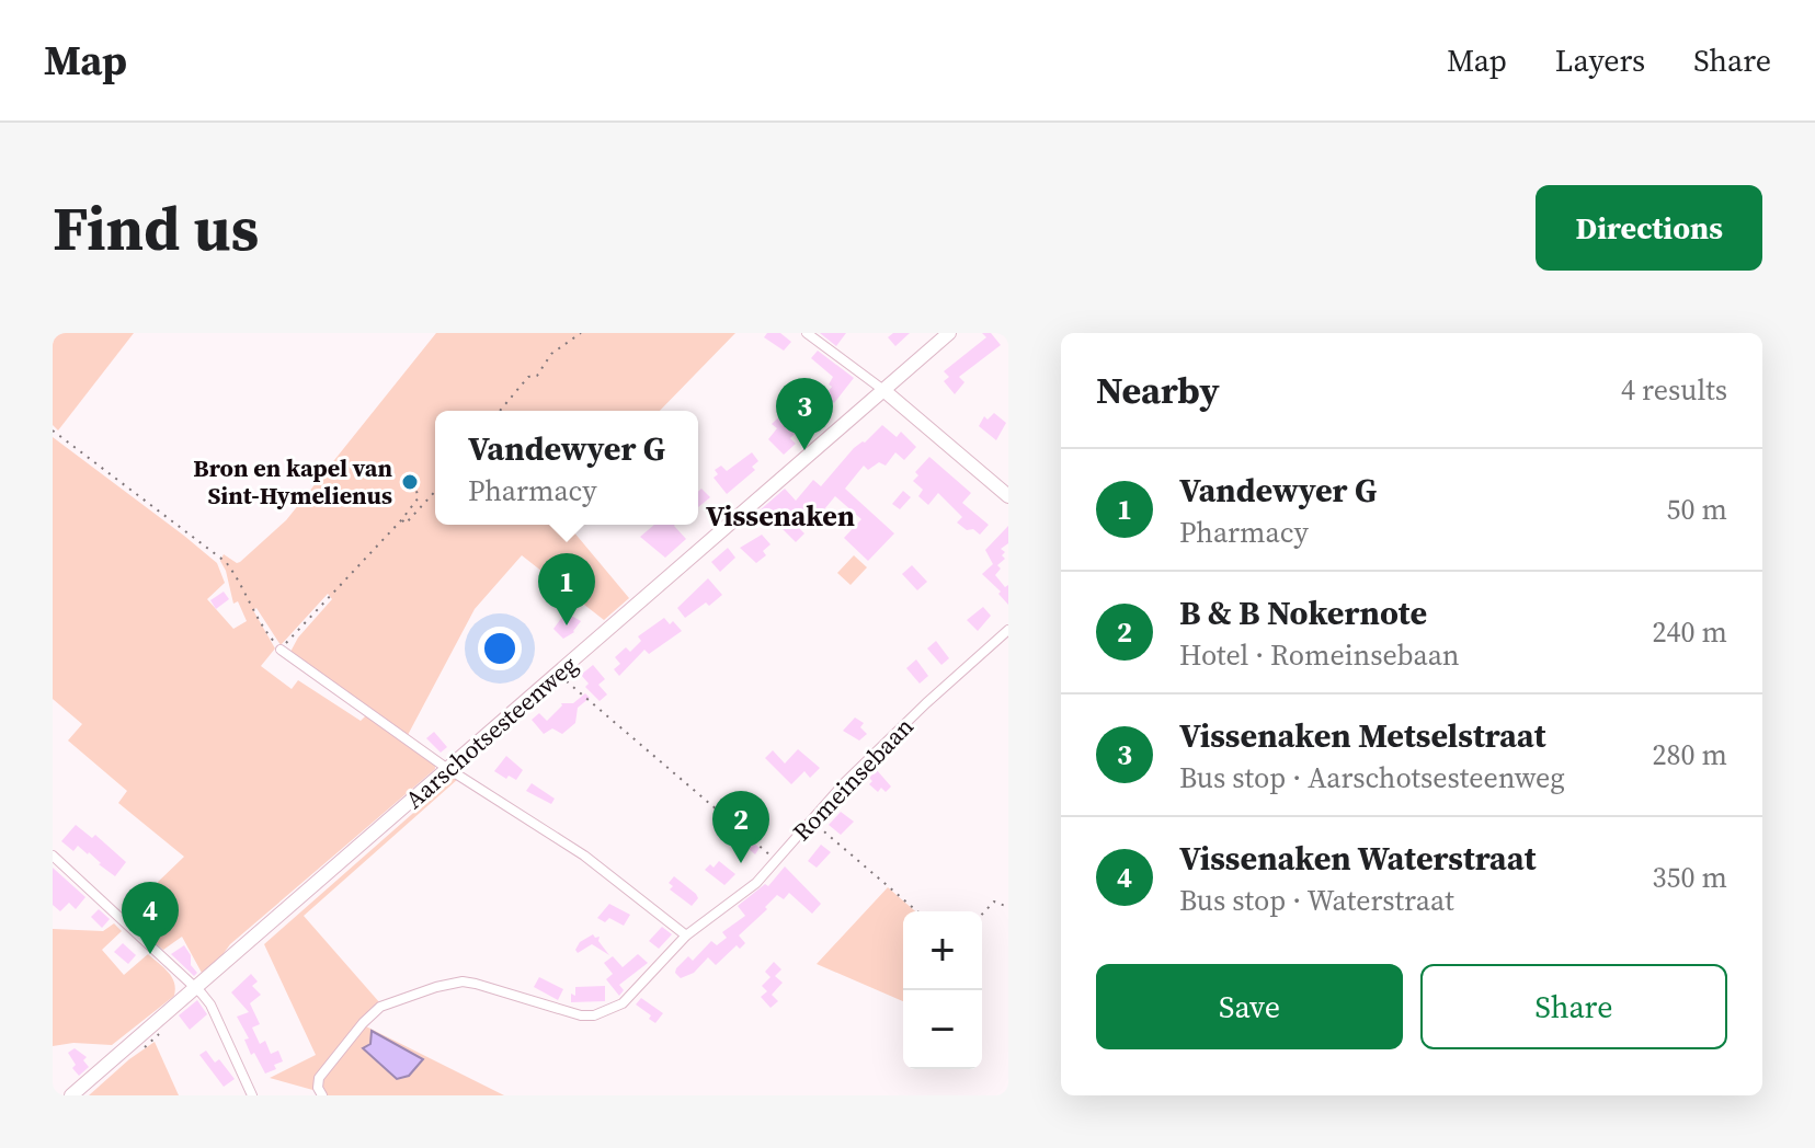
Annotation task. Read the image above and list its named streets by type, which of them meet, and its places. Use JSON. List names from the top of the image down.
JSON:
{
  "streets": {
    "main road": ["Aarschotsesteenweg"],
    "street": ["Romeinsebaan"]
  },
  "districts": ["Vissenaken"],
  "places": ["Bron en kapel van Sint-Hymelienus"],
  "page": {
    "header": "Map",
    "nav": ["Map", "Layers", "Share"],
    "buttons": [
      "Directions",
      ["Save", "Share"]
    ],
    "title": "Find us",
    "heading": ["Nearby", "4 results"],
    "pins": [
      "3",
      "1",
      "2",
      "4"
    ],
    "popup": ["Vandewyer G", "Pharmacy"],
    "list": [
      {
        "mark": "1",
        "name": "Vandewyer G",
        "note": "Pharmacy",
        "value": "50 m"
      },
      {
        "mark": "2",
        "name": "B & B Nokernote",
        "note": "Hotel · Romeinsebaan",
        "value": "240 m"
      },
      {
        "mark": "3",
        "name": "Vissenaken Metselstraat",
        "note": "Bus stop · Aarschotsesteenweg",
        "value": "280 m"
      },
      {
        "mark": "4",
        "name": "Vissenaken Waterstraat",
        "note": "Bus stop · Waterstraat",
        "value": "350 m"
      }
    ],
    "map_buttons": ["+", "−"]
  }
}
